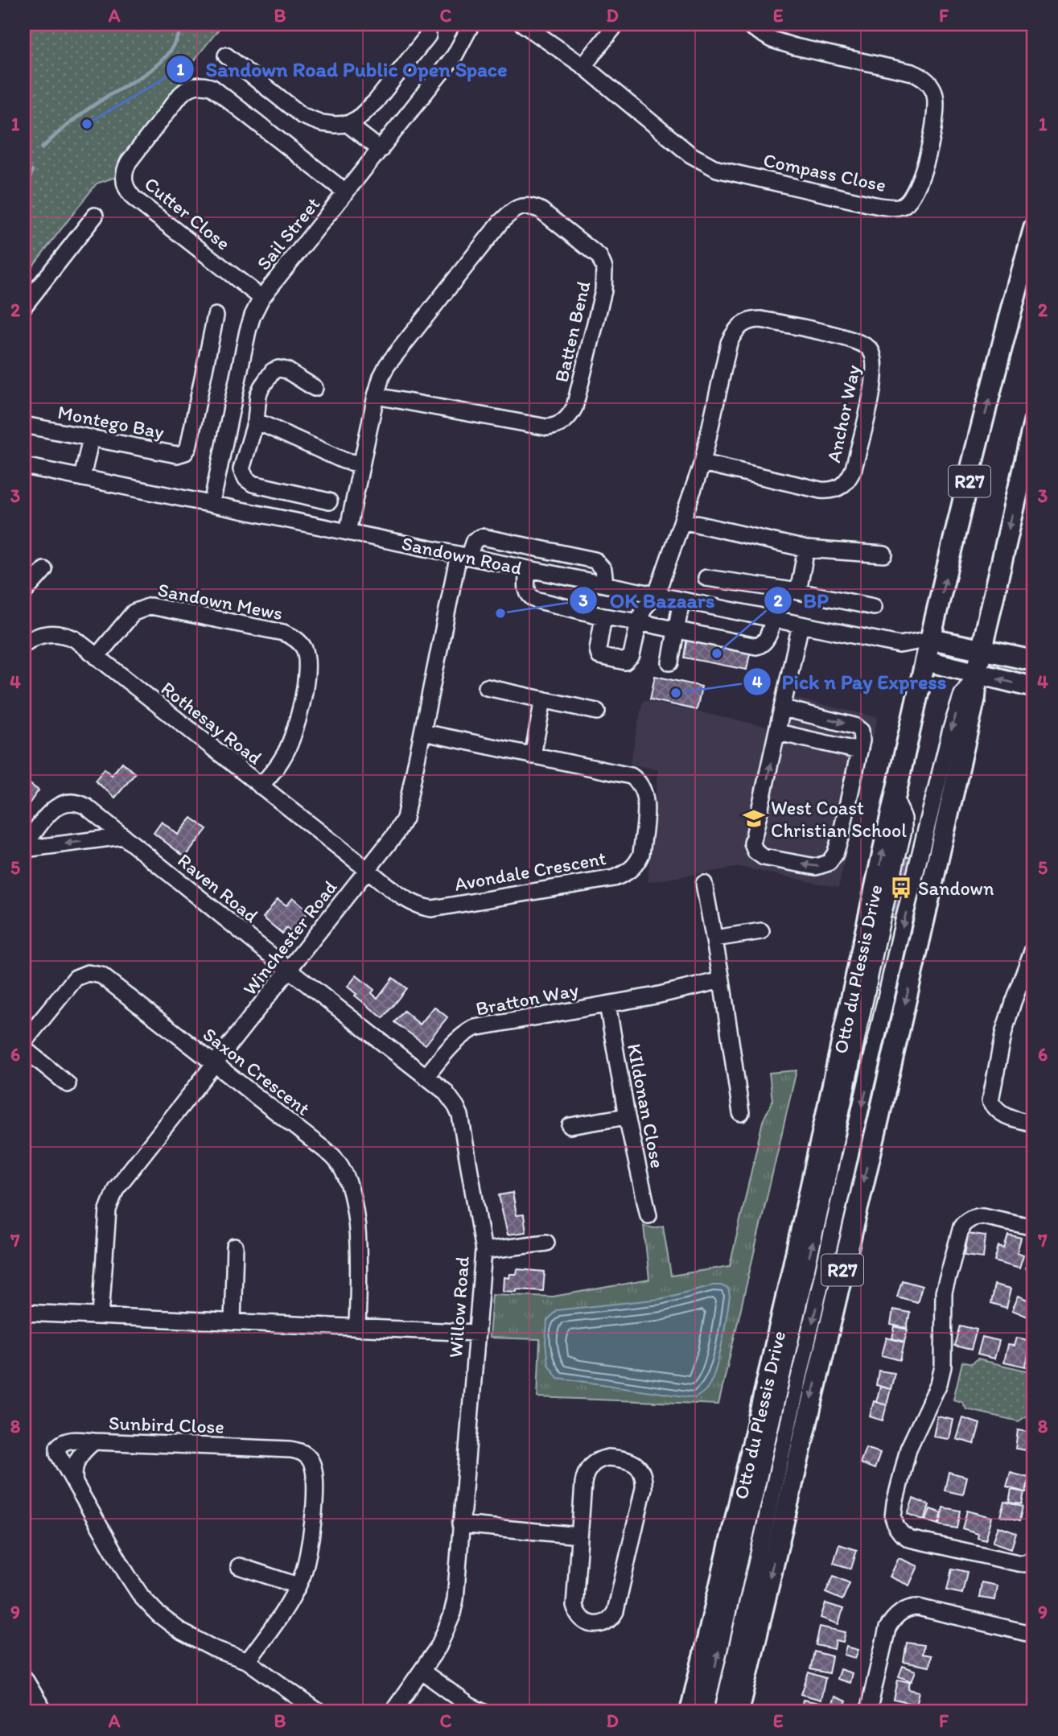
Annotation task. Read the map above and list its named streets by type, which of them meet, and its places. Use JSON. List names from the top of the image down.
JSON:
{
  "streets": {
    "main road": ["R27", "Sandown Road", "Otto du Plessis Drive"],
    "street": [
      "Compass Close",
      "Cutter Close",
      "Sail Street",
      "Batten Bend",
      "Anchor Way",
      "Montego Bay",
      "Sandown Mews",
      "Rothesay Road",
      "Avondale Crescent",
      "Raven Road",
      "Winchester Road",
      "Bratton Way",
      "Saxon Crescent",
      "KIldonan Close",
      "Willow Road",
      "Sunbird Close"
    ]
  },
  "crossings": [
    ["Cutter Close", "Sail Street"],
    ["Sail Street", "Sandown Road"],
    ["Batten Bend", "Sandown Road"],
    ["Anchor Way", "Sandown Road"],
    ["R27", "Sandown Road"],
    ["Sandown Road", "Winchester Road"],
    ["Sandown Road", "Otto du Plessis Drive"],
    ["Sandown Mews", "Rothesay Road"],
    ["Rothesay Road", "Avondale Crescent"],
    ["Rothesay Road", "Winchester Road"],
    ["Avondale Crescent", "Winchester Road"],
    ["Raven Road", "Winchester Road"],
    ["Raven Road", "Willow Road"],
    ["Winchester Road", "Saxon Crescent"],
    ["Winchester Road", "Willow Road"],
    ["Bratton Way", "KIldonan Close"],
    ["Bratton Way", "Willow Road"]
  ],
  "places": {
    "other": [
      "Sandown Road Public Open Space",
      "OK Bazaars",
      "BP",
      "Pick n Pay Express"
    ],
    "school or university": ["West Coast Christian School"],
    "bus stop": ["Sandown"]
  },
  "grid": {
    "columns": [
      "A",
      "B",
      "C",
      "D",
      "E",
      "F"
    ],
    "rows": [
      "1",
      "2",
      "3",
      "4",
      "5",
      "6",
      "7",
      "8",
      "9"
    ]
  }
}
